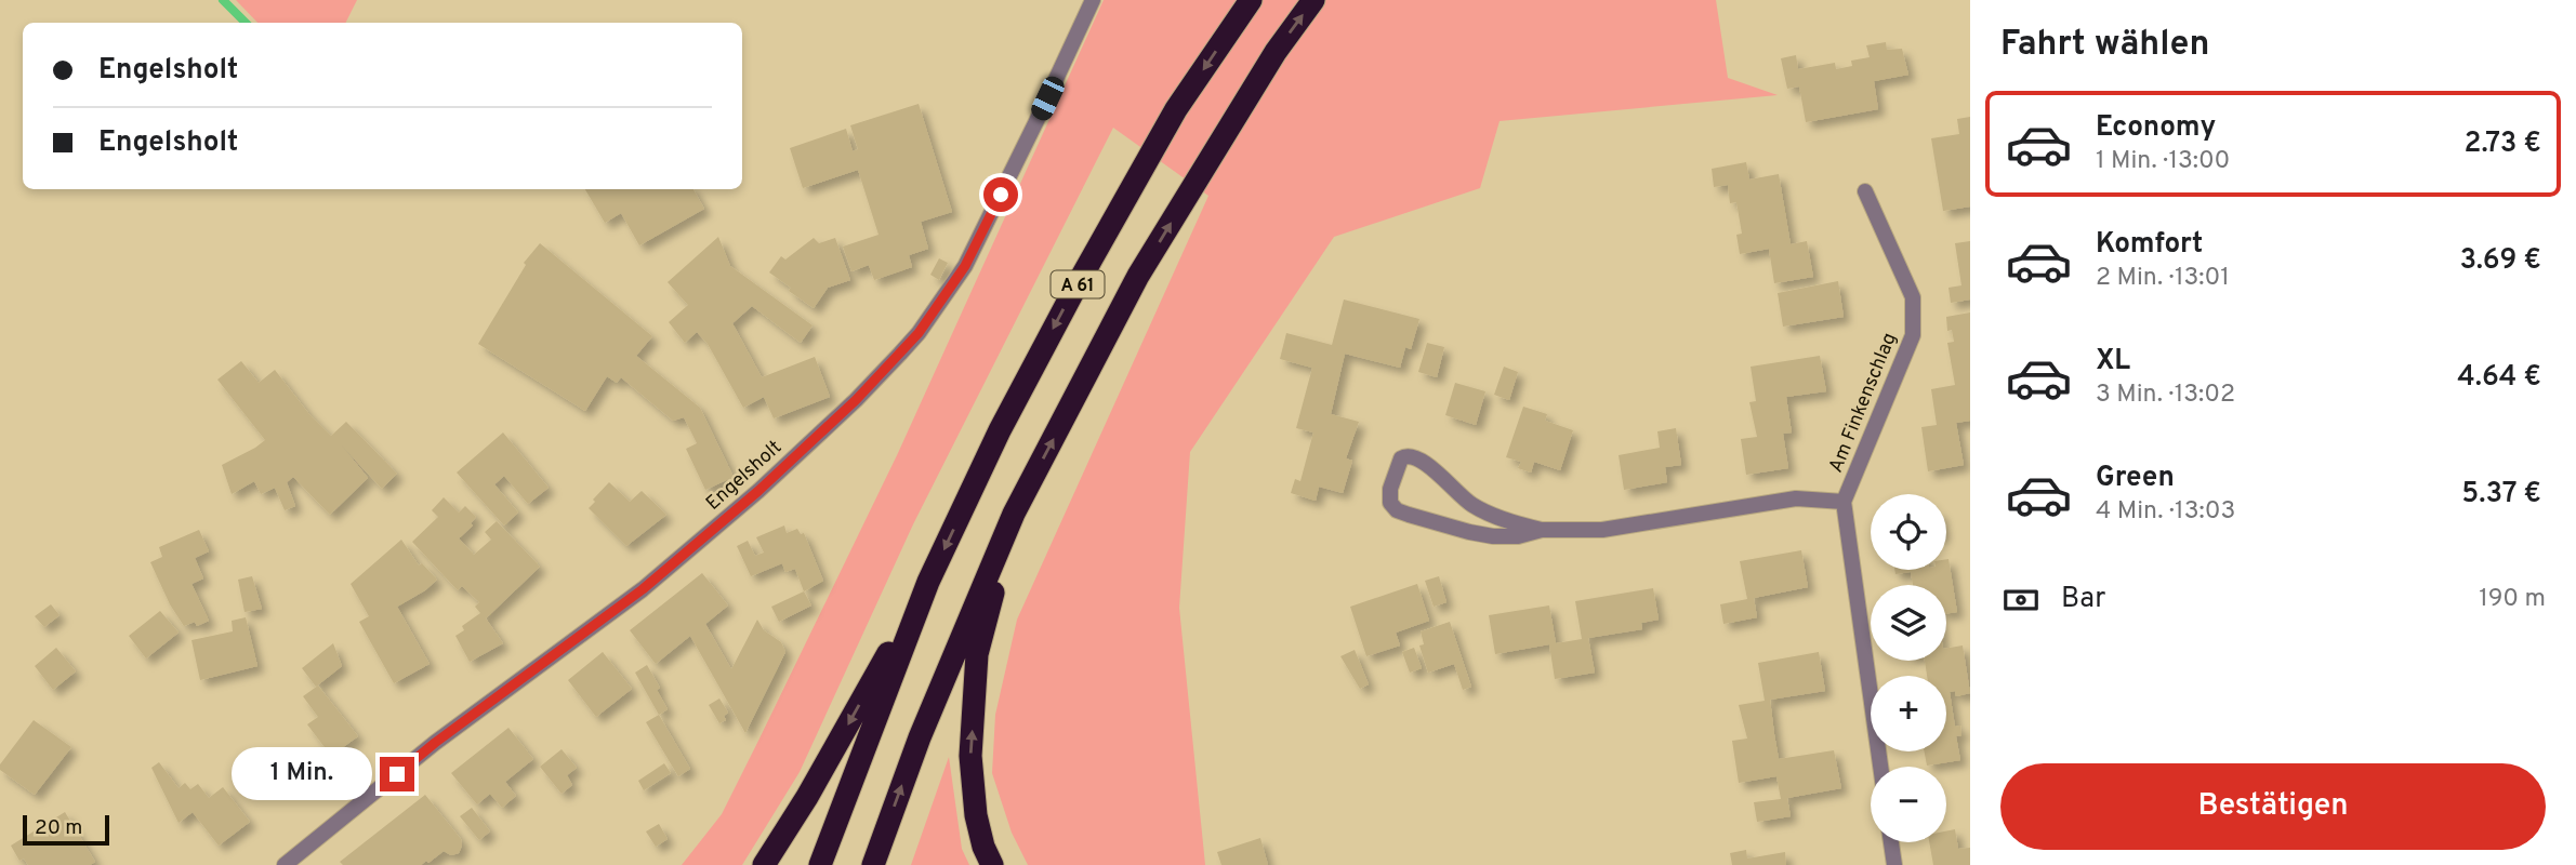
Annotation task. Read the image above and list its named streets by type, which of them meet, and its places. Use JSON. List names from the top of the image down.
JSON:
{
  "streets": {
    "highway": ["A 61"],
    "street": ["Am Finkenschlag", "Engelsholt"]
  },
  "scale_bar": "20 m",
  "page": {
    "heading": "Fahrt wählen",
    "banner": ["Engelsholt", "Engelsholt"],
    "list": [
      {
        "name": "Economy",
        "note": "1 Min. · 13:00",
        "value": "2.73 €"
      },
      {
        "name": "Komfort",
        "note": "2 Min. · 13:01",
        "value": "3.69 €"
      },
      {
        "name": "XL",
        "note": "3 Min. · 13:02",
        "value": "4.64 €"
      },
      {
        "name": "Green",
        "note": "4 Min. · 13:03",
        "value": "5.37 €"
      }
    ],
    "map_buttons": ["+", "−"],
    "pay": ["Bar", "190 m"],
    "bubble": "1 Min.",
    "buttons": "Bestätigen",
    "scale": "20 m"
  }
}
